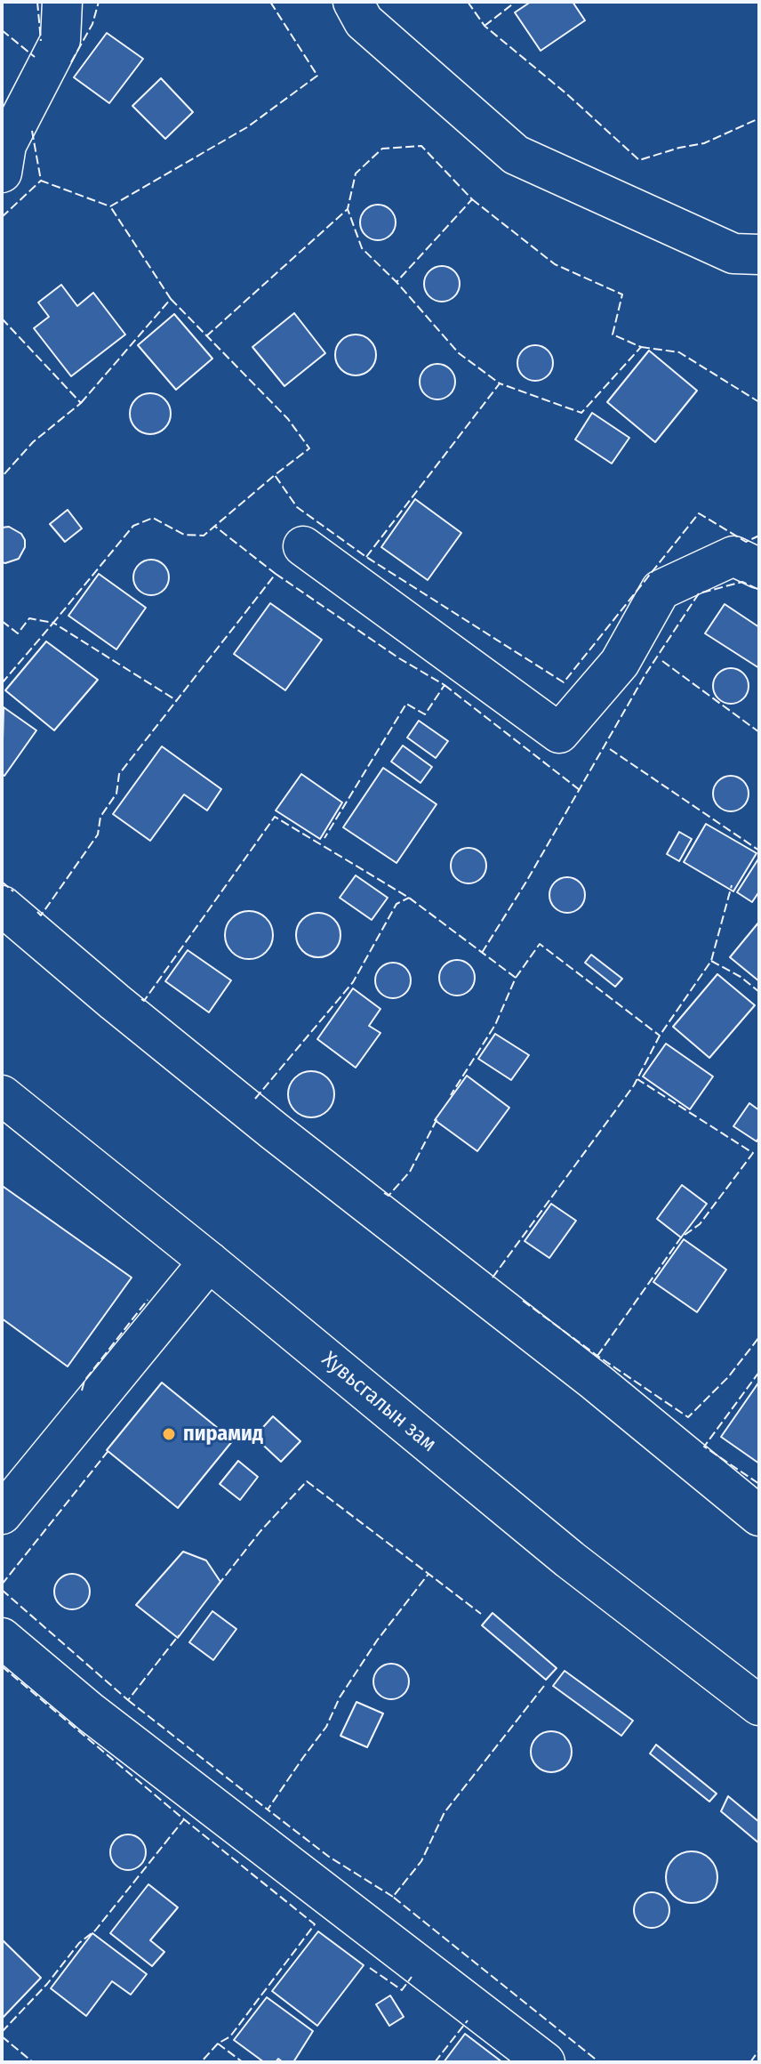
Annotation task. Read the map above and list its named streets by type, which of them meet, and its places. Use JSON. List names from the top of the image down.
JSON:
{
  "streets": {
    "street": ["Хувьсгалын зам"]
  },
  "places": ["пирамид"]
}
